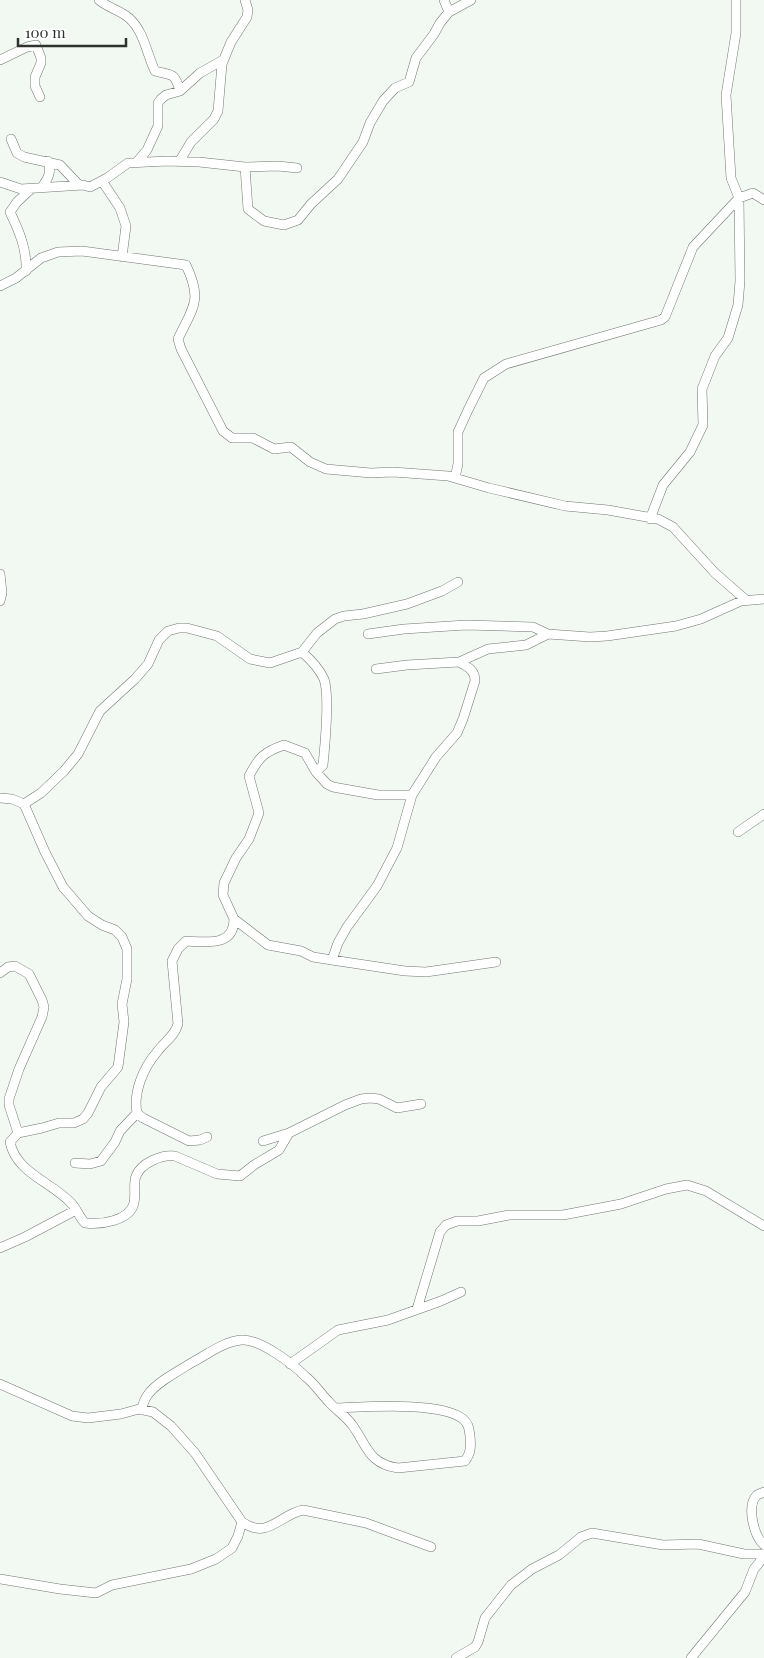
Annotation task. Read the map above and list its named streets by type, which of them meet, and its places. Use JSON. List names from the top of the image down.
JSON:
{
  "scale_bar": "100 m"
}
